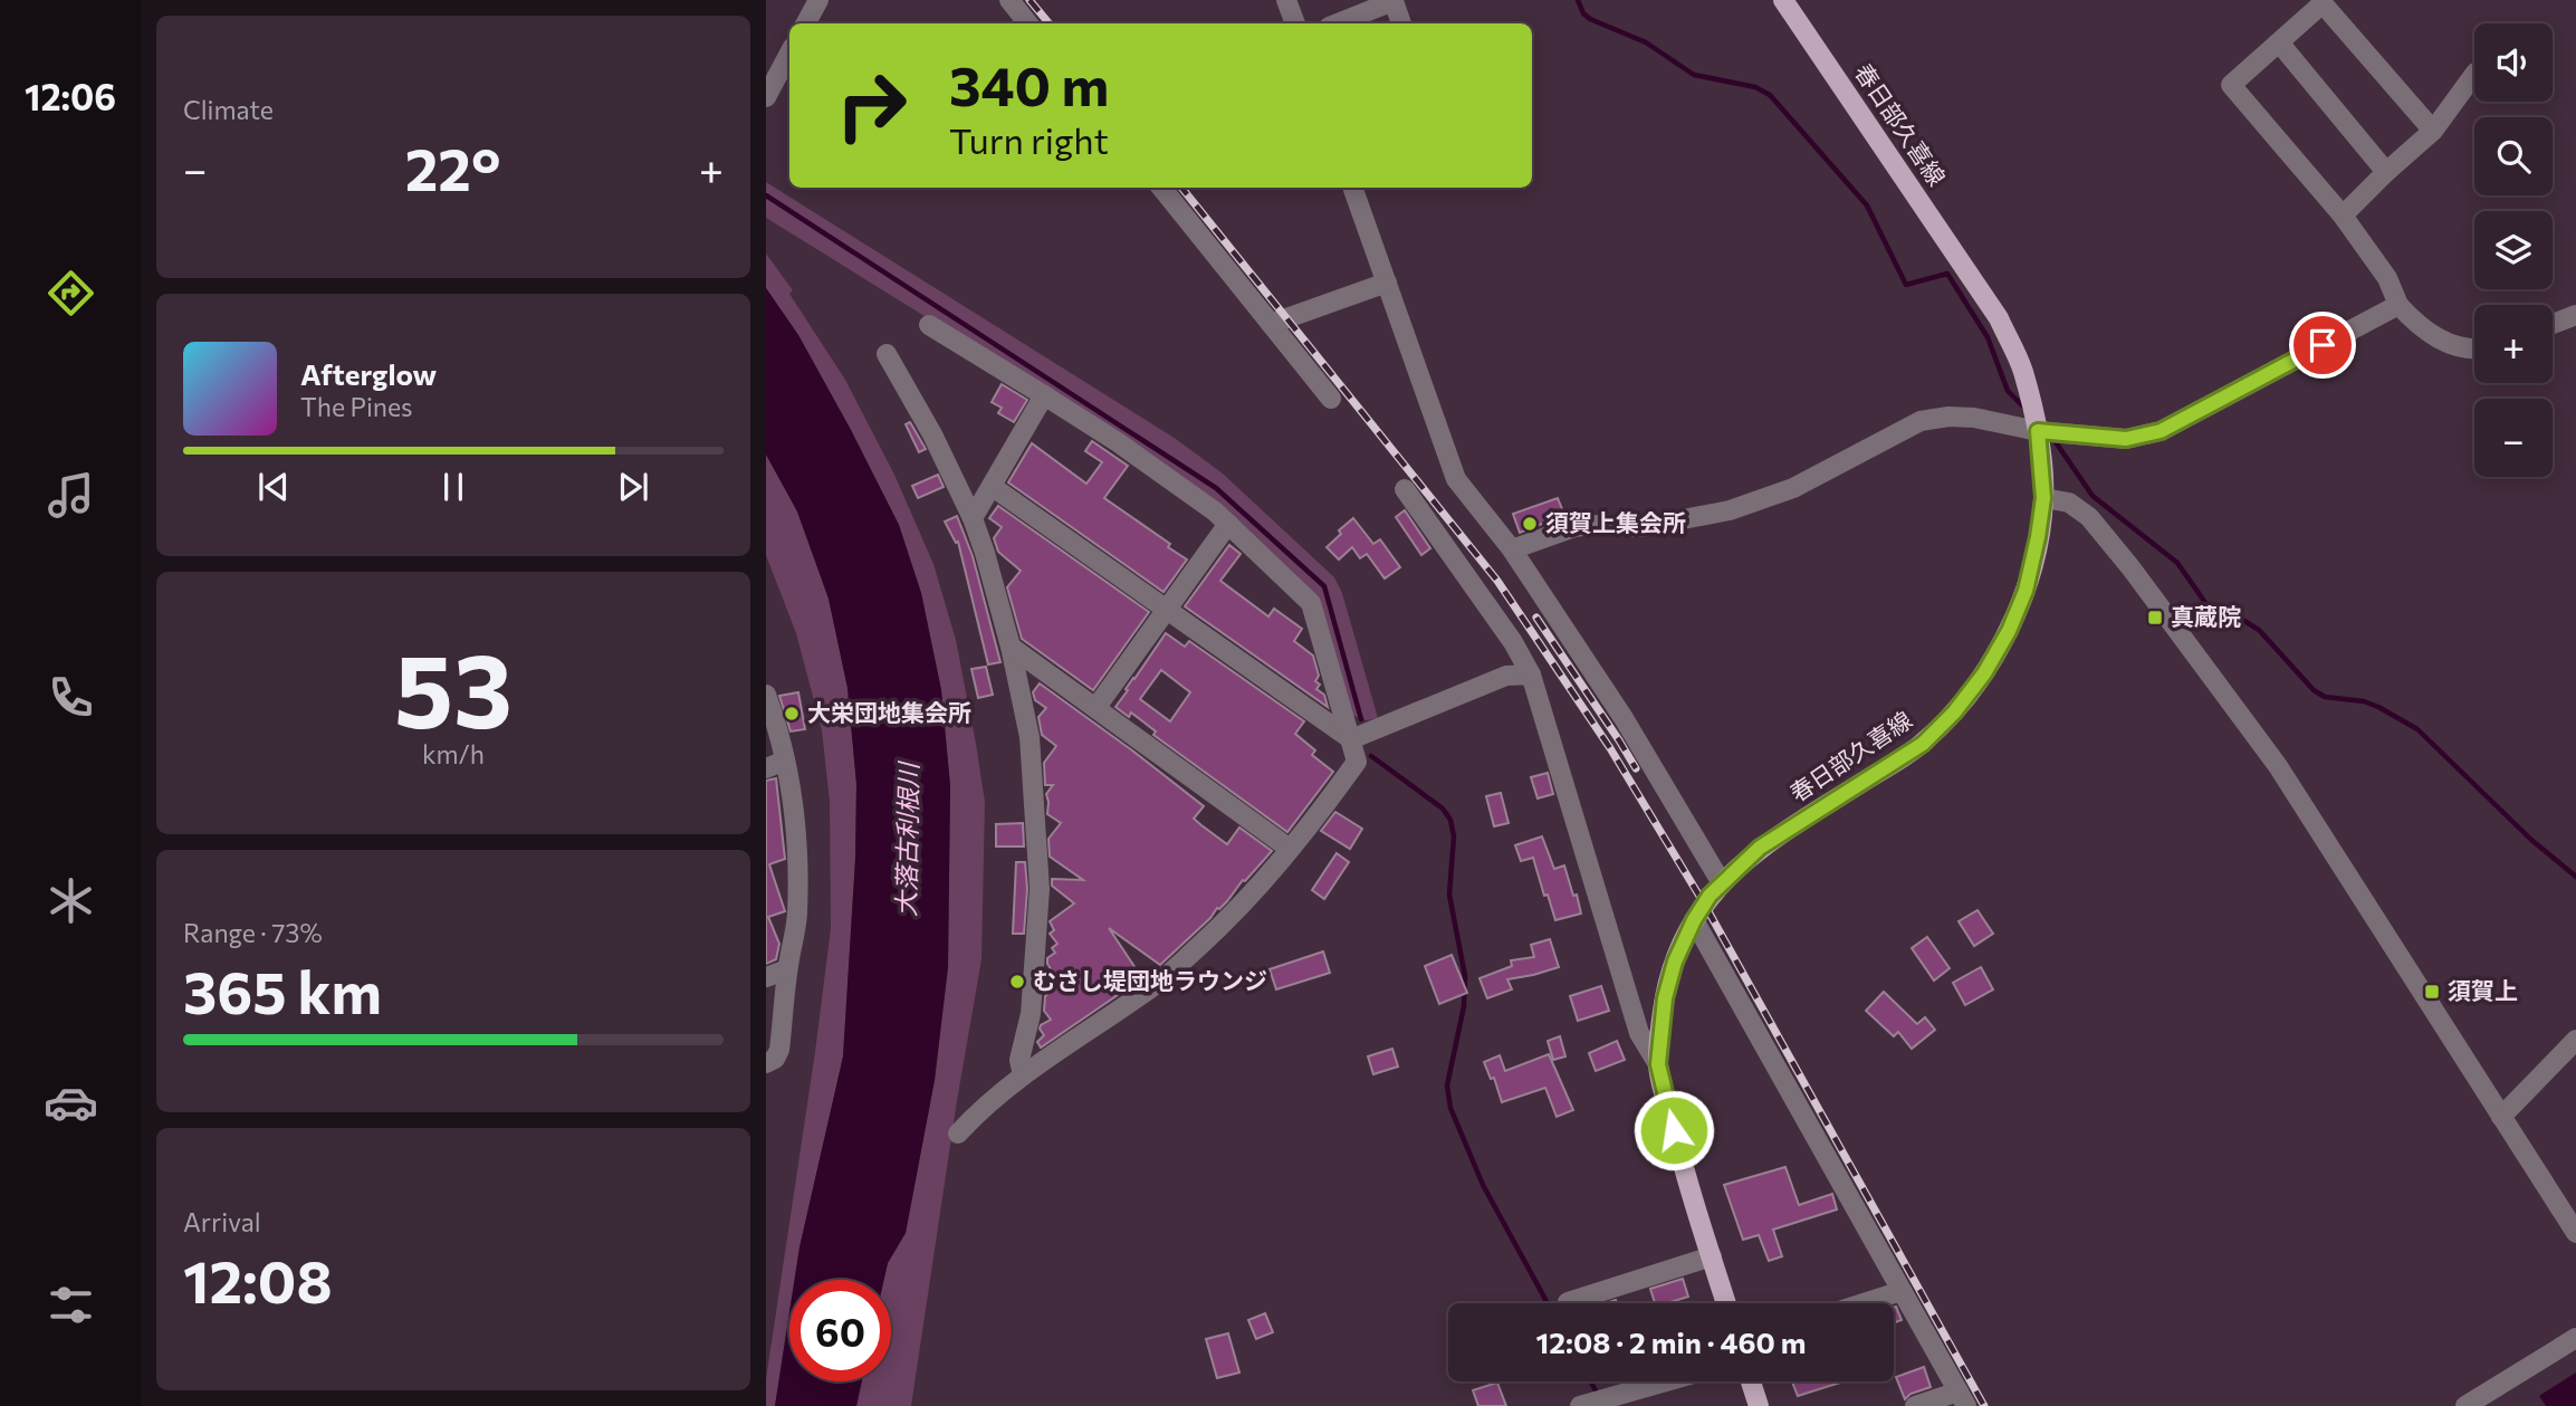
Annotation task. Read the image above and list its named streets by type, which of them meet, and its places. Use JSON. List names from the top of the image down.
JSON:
{
  "streets": {
    "main road": ["春日部久喜線"]
  },
  "water": ["大落古利根川"],
  "places": {
    "other": ["須賀上集会所", "大栄団地集会所", "むさし堤団地ラウンジ"],
    "transit": ["真蔵院", "須賀上"]
  },
  "page": {
    "tabs": "12:06",
    "tile": [
      "Climate",
      ["53", "km/h"],
      ["Range · 73%", "365 km"],
      ["Arrival", "12:08"]
    ],
    "map_buttons": ["+", "−"],
    "turn": ["340 m", "Turn right"],
    "heat": ["−", "22°", "+"],
    "song": ["Afterglow", "The Pines"],
    "limit": "60",
    "trip": "12:08 · 2 min · 460 m"
  }
}
